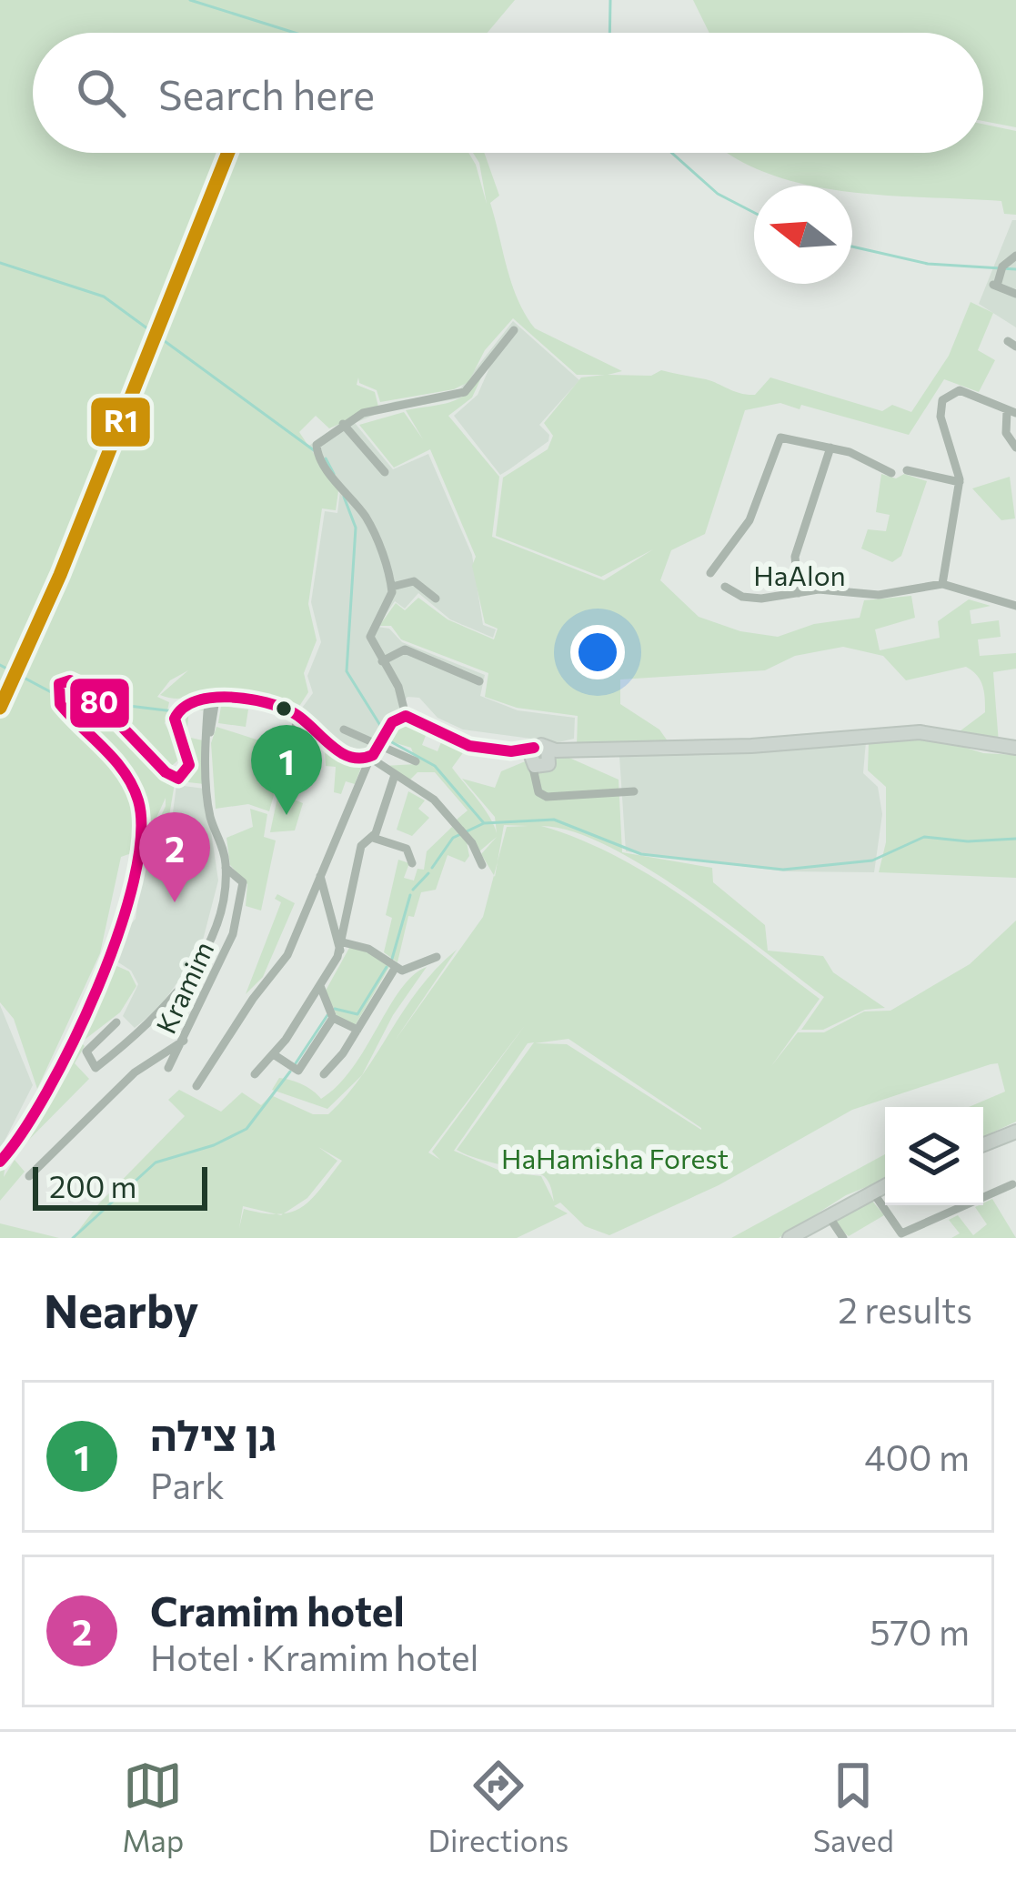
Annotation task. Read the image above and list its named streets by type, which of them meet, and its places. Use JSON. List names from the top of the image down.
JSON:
{
  "streets": {
    "street": ["HaAlon", "Kramim"]
  },
  "parks": ["HaHamisha Forest"],
  "lines": ["transit line R1", "transit line 80"],
  "scale_bar": "200 m",
  "north": "left",
  "page": {
    "search": "Search here",
    "pins": ["1", "2"],
    "scale": "200 m",
    "heading": ["Nearby", "2 results"],
    "list": [
      {
        "mark": "1",
        "name": "גן צילה",
        "note": "Park",
        "value": "400 m"
      },
      {
        "mark": "2",
        "name": "Cramim hotel",
        "note": "Hotel · Kramim hotel",
        "value": "570 m"
      }
    ],
    "nav": ["Map", "Directions", "Saved"]
  }
}
